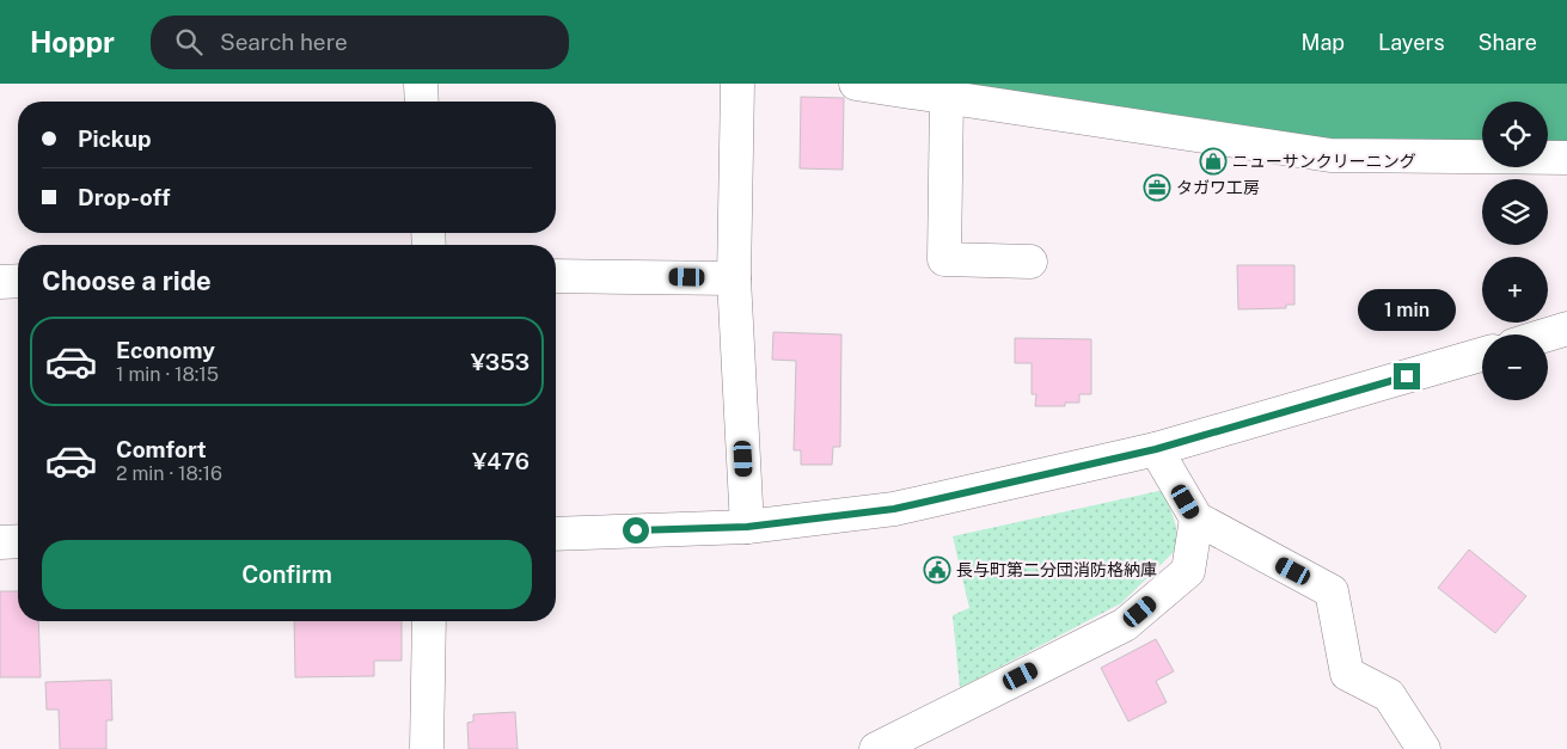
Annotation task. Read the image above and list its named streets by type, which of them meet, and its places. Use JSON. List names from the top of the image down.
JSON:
{
  "places": {
    "shop": ["ニューサンクリーニング"],
    "office": ["タガワ工房"],
    "public building": ["長与町第二分団消防格納庫"]
  },
  "page": {
    "header": "Hoppr",
    "search": "Search here",
    "nav": ["Map", "Layers", "Share"],
    "map_buttons": ["+", "−"],
    "banner": ["Pickup", "Drop-off"],
    "heading": "Choose a ride",
    "bubble": "1 min",
    "list": [
      {
        "name": "Economy",
        "note": "1 min · 18:15",
        "value": "¥353"
      },
      {
        "name": "Comfort",
        "note": "2 min · 18:16",
        "value": "¥476"
      }
    ],
    "buttons": "Confirm"
  }
}
